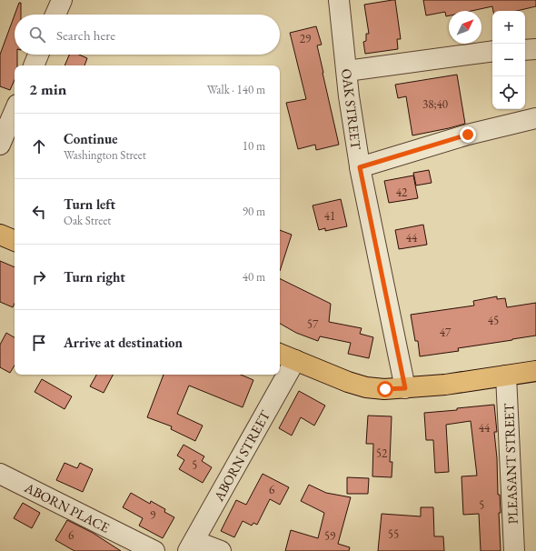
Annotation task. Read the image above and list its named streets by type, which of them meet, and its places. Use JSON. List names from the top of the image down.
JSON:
{
  "streets": {
    "street": [
      "OAK STREET",
      "ABORN STREET",
      "PLEASANT STREET",
      "ABORN PLACE"
    ]
  },
  "house_numbers": [
    "29",
    "38;40",
    "42",
    "41",
    "44",
    "45",
    "57",
    "47",
    "44",
    "52",
    "5",
    "6",
    "5",
    "9",
    "55",
    "6",
    "59"
  ],
  "north": "top right",
  "page": {
    "map_buttons": ["+", "−"],
    "search": "Search here",
    "heading": ["2 min", "Walk · 140 m"],
    "list": [
      ["Continue", "Washington Street", "10 m"],
      ["Turn left", "Oak Street", "90 m"],
      ["Turn right", "40 m"],
      "Arrive at destination"
    ]
  }
}
